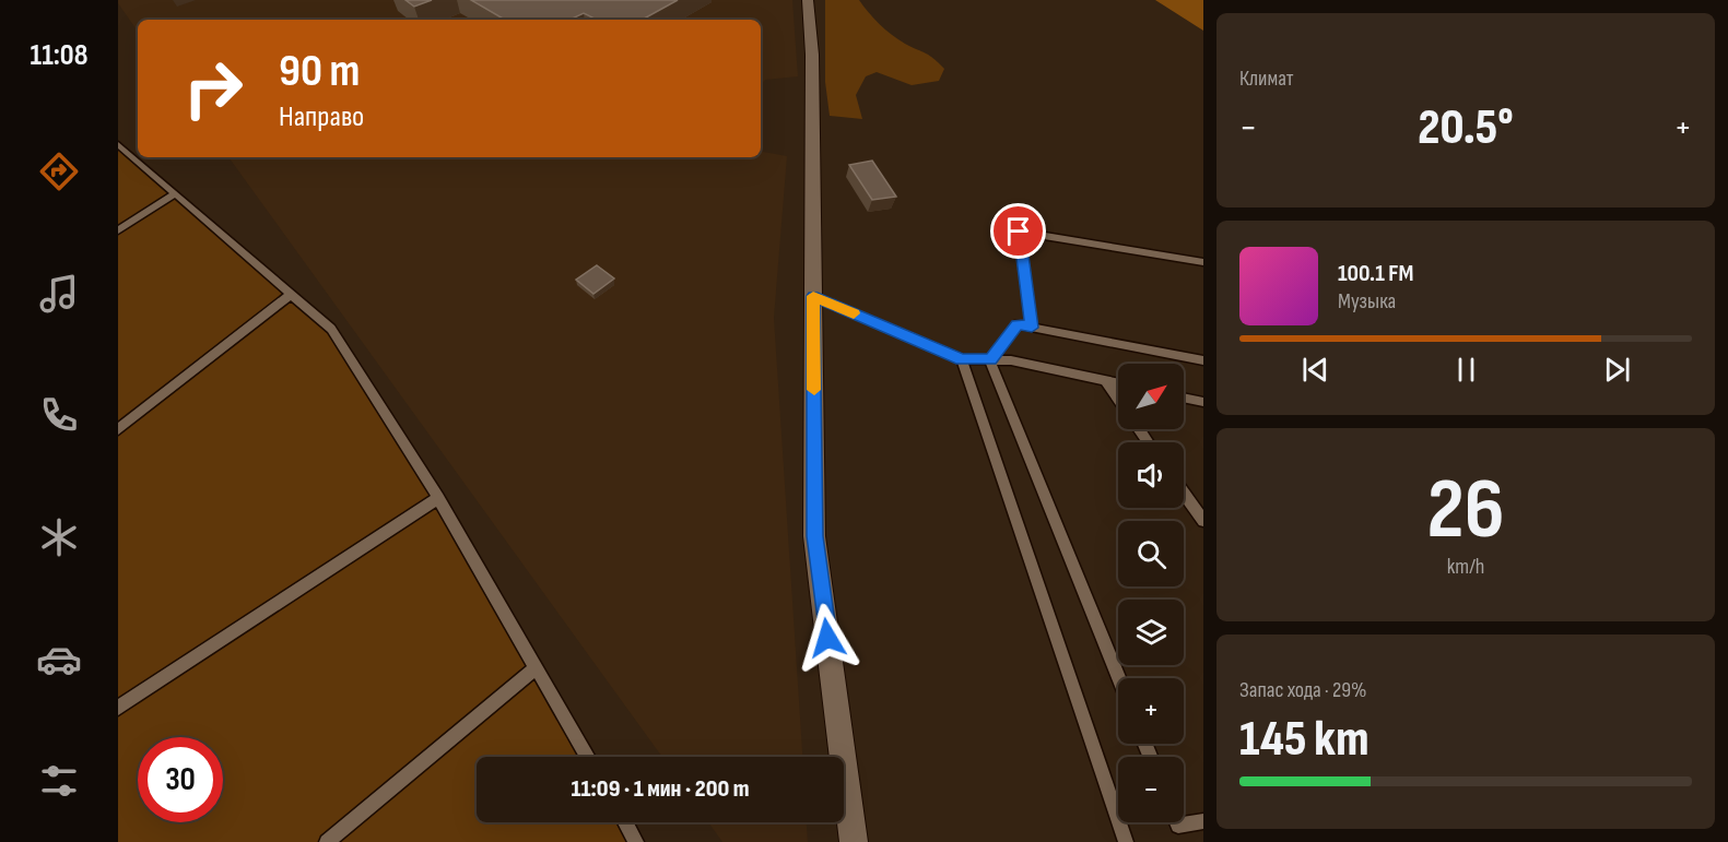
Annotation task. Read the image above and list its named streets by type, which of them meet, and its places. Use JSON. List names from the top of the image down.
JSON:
{
  "north": "top right",
  "page": {
    "tabs": "11:08",
    "tile": [
      "Климат",
      ["26", "km/h"],
      ["Запас хода · 29%", "145 km"]
    ],
    "turn": ["90 m", "Направо"],
    "heat": ["−", "20.5°", "+"],
    "song": ["100.1 FM", "Музыка"],
    "map_buttons": ["+", "−"],
    "limit": "30",
    "trip": "11:09 · 1 мин · 200 m"
  }
}
